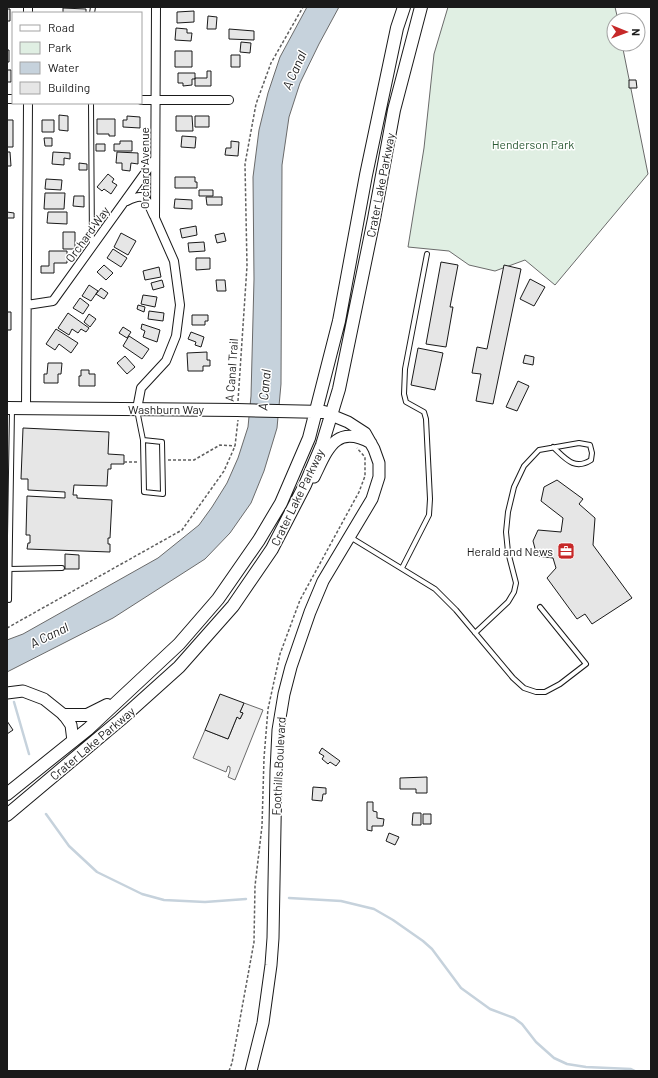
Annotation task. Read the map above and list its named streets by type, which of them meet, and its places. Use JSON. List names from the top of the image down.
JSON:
{
  "streets": {
    "main road": ["Crater Lake Parkway", "Washburn Way", "Foothills Boulevard"],
    "street": ["Orchard Avenue", "Orchard Way"],
    "path": ["A Canal Trail"]
  },
  "crossings": [
    ["Orchard Avenue", "Orchard Way"],
    ["Orchard Avenue", "Washburn Way"],
    ["Crater Lake Parkway", "Washburn Way"],
    ["Crater Lake Parkway", "Foothills Boulevard"],
    ["A Canal Trail", "Washburn Way"],
    ["Washburn Way", "Foothills Boulevard"]
  ],
  "water": ["A Canal"],
  "parks": ["Henderson Park"],
  "places": {
    "office": ["Herald and News"]
  },
  "legend": [
    "Road",
    "Park",
    "Water",
    "Building"
  ],
  "north": "right"
}
